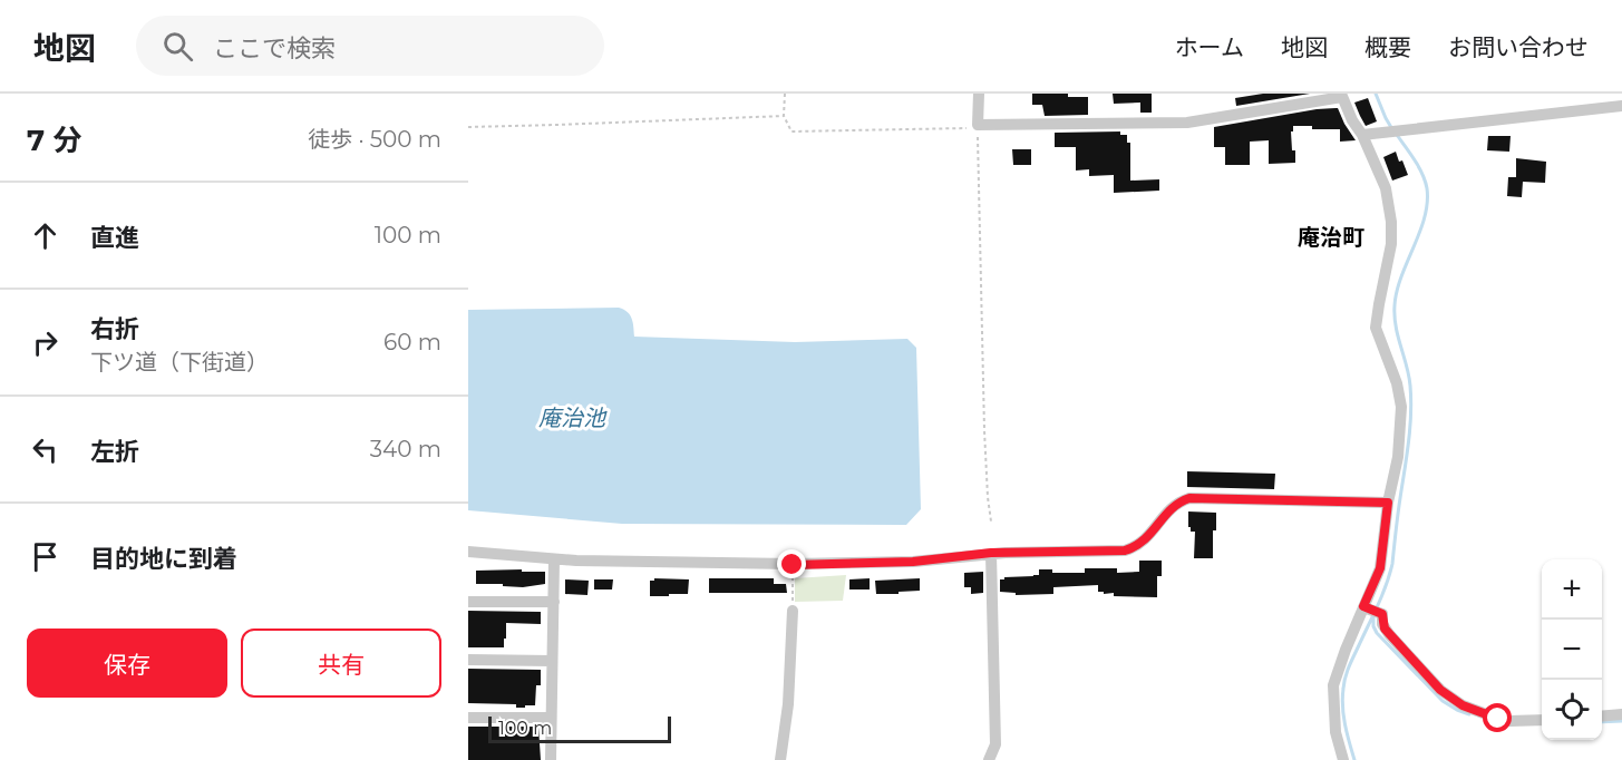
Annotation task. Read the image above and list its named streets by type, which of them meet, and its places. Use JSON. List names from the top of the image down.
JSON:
{
  "districts": ["庵治町"],
  "water": ["庵治池"],
  "scale_bar": "100 m",
  "page": {
    "header": "地図",
    "search": "ここで検索",
    "nav": [
      "ホーム",
      "地図",
      "概要",
      "お問い合わせ"
    ],
    "heading": ["7 分", "徒歩 · 500 m"],
    "list": [
      ["直進", "100 m"],
      ["右折", "下ツ道（下街道）", "60 m"],
      ["左折", "340 m"],
      "目的地に到着"
    ],
    "map_buttons": ["+", "−"],
    "buttons": ["保存", "共有"],
    "scale": "100 m"
  }
}
